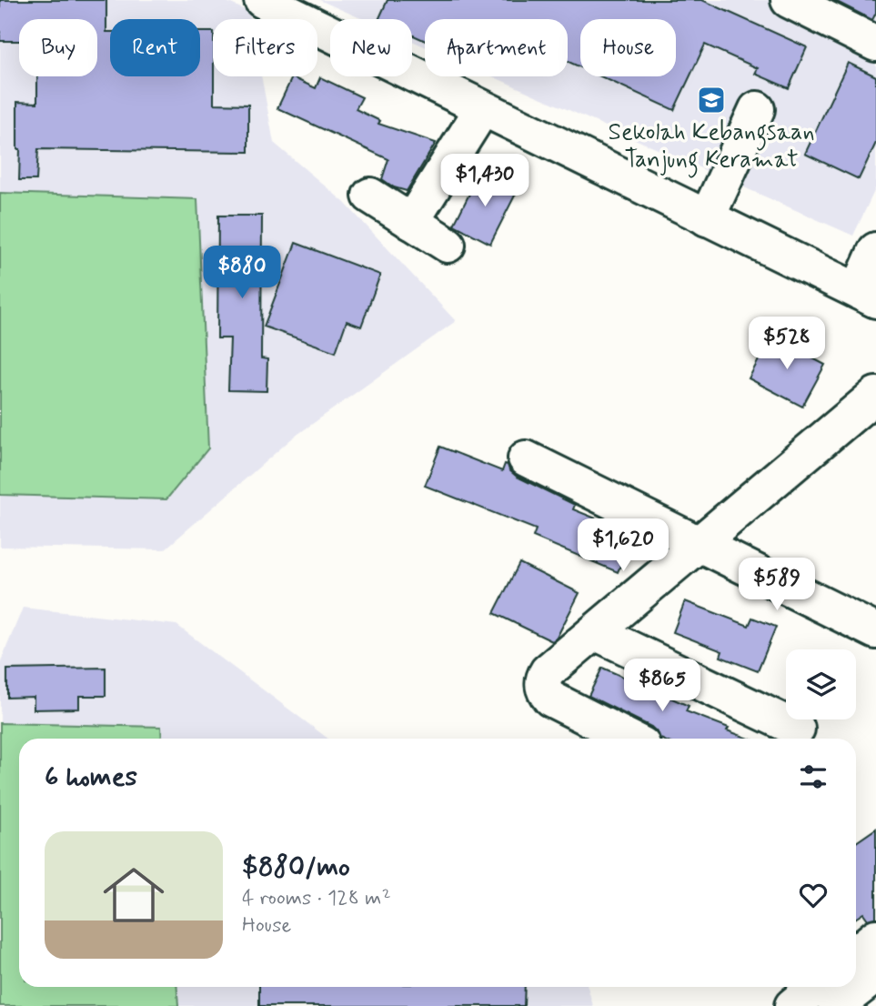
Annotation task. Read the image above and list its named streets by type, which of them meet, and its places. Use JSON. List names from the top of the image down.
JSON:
{
  "places": {
    "school or university": ["Sekolah Kebangsaan Tanjung Keramat"]
  },
  "page": {
    "chip": [
      "Buy",
      "Rent",
      "Filters",
      "New",
      "Apartment",
      "House"
    ],
    "price": [
      "$1,430",
      "$880",
      "$528",
      "$1,620",
      "$589",
      "$865"
    ],
    "heading": "6 homes",
    "list": [
      {
        "name": "$880/mo",
        "note": "4 rooms · 128 m² · House"
      }
    ]
  }
}
